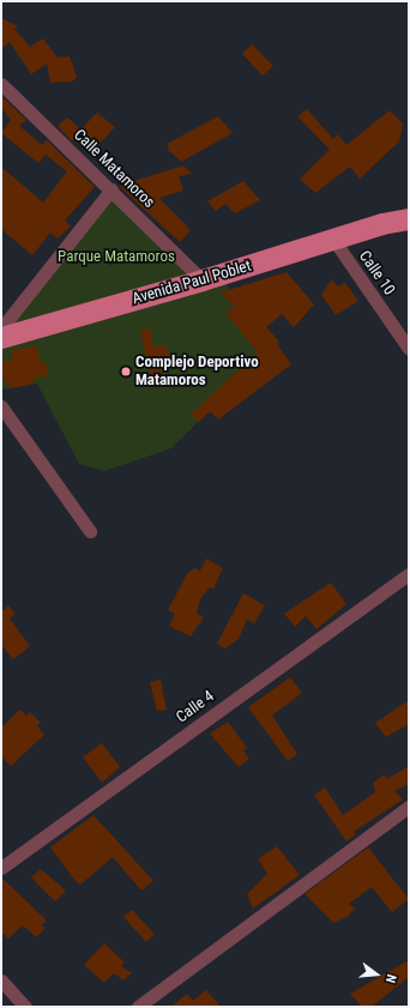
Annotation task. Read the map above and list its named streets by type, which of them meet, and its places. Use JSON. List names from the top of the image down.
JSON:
{
  "streets": {
    "main road": ["Avenida Paul Poblet"],
    "street": ["Calle Matamoros", "Calle 10", "Calle 4"]
  },
  "crossings": [
    ["Calle Matamoros", "Avenida Paul Poblet"],
    ["Calle 10", "Avenida Paul Poblet"]
  ],
  "parks": ["Parque Matamoros"],
  "places": ["Complejo Deportivo Matamoros"],
  "north": "right"
}
